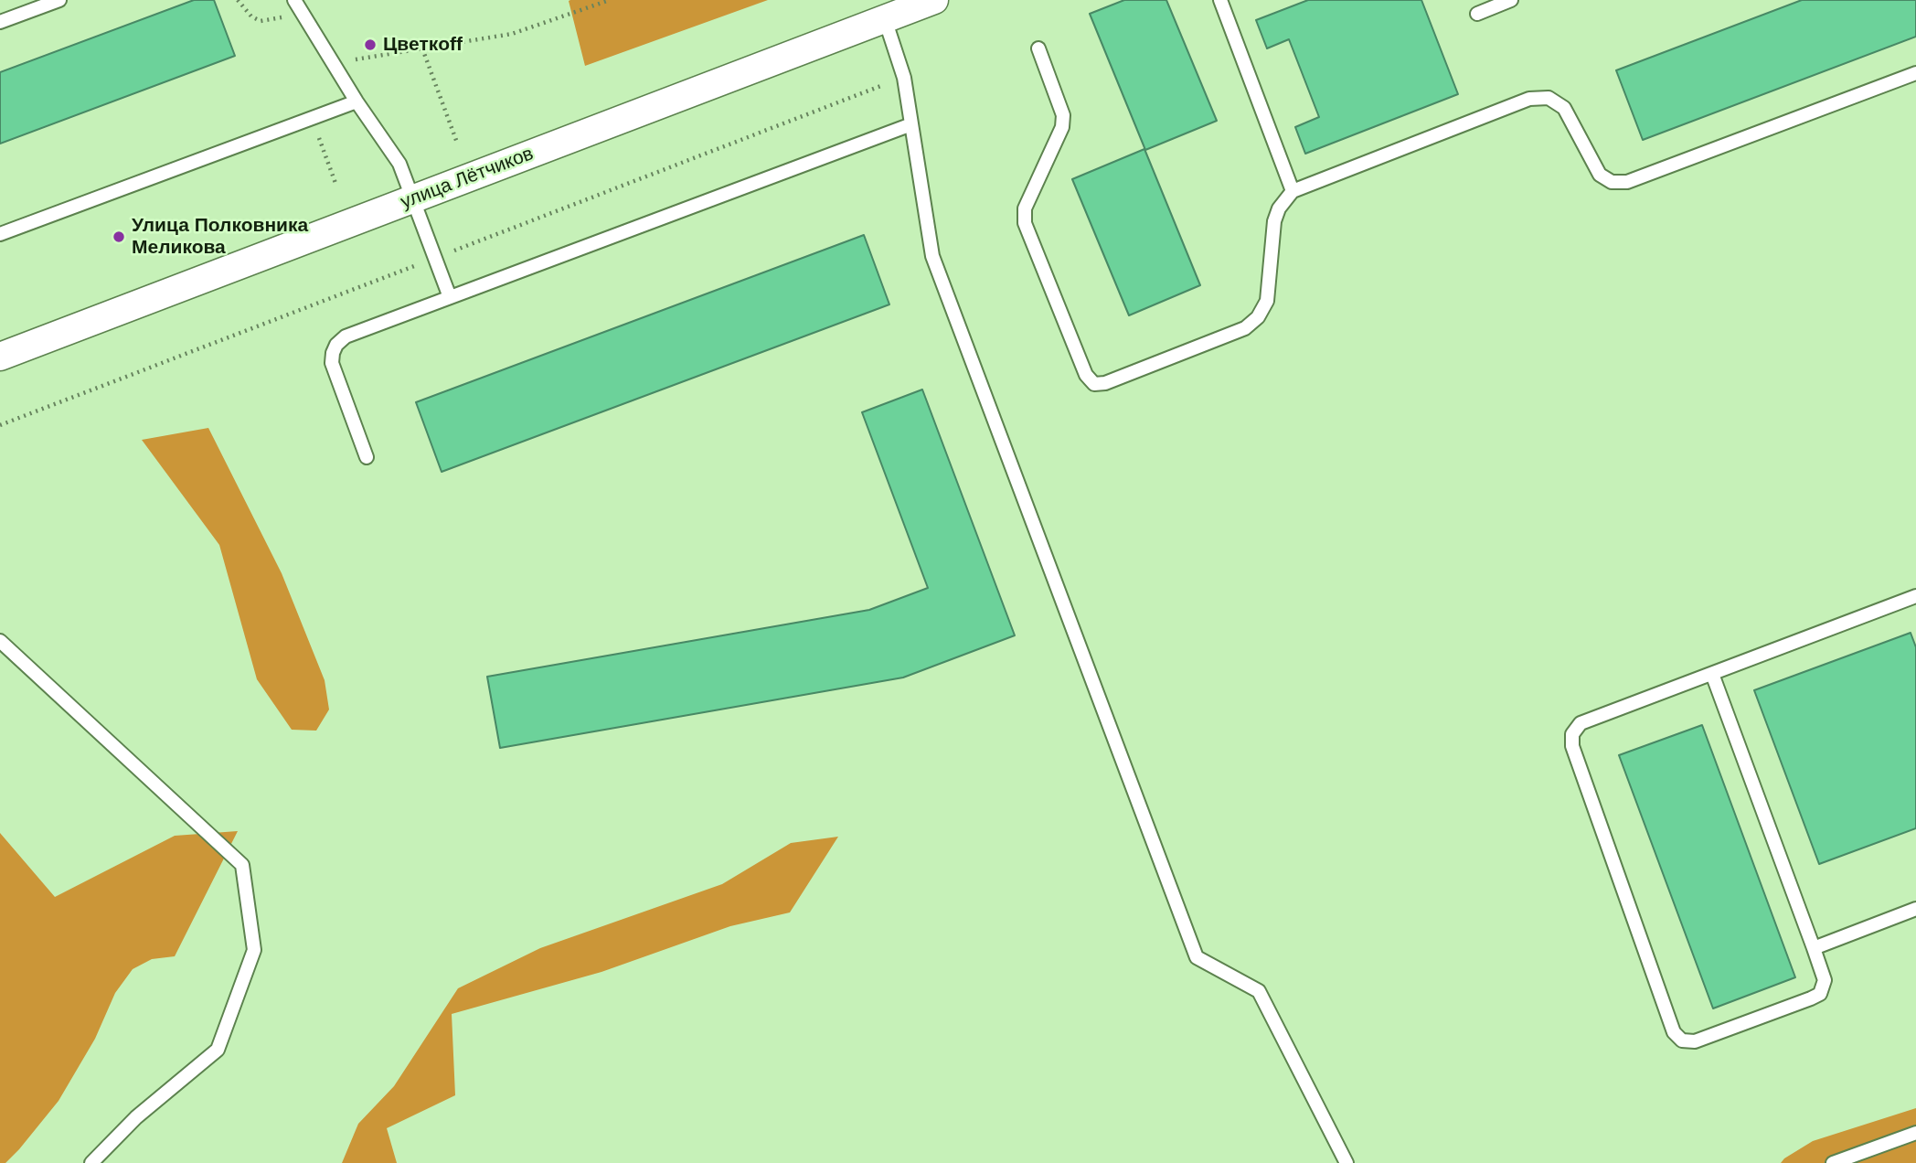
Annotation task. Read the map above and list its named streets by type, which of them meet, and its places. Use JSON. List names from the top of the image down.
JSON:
{
  "streets": {
    "street": ["улица Лётчиков"]
  },
  "places": ["Цветкoff", "Улица Полковника Меликова"]
}
